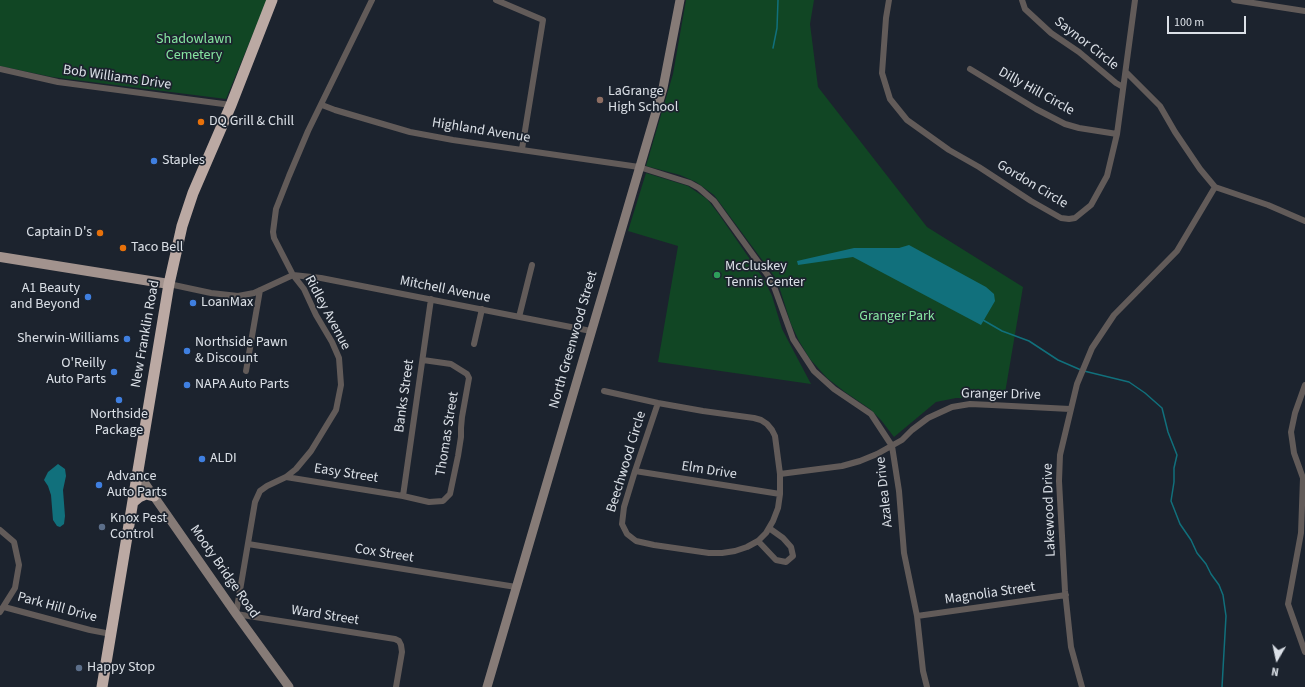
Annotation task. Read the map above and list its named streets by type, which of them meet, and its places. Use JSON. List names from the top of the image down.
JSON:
{
  "streets": {
    "highway": ["New Franklin Road"],
    "main road": ["North Greenwood Street", "Mooty Bridge Road"],
    "street": [
      "Saynor Circle",
      "Bob Williams Drive",
      "Dilly Hill Circle",
      "Highland Avenue",
      "Gordon Circle",
      "Mitchell Avenue",
      "Ridley Avenue",
      "Granger Drive",
      "Banks Street",
      "Thomas Street",
      "Beechwood Circle",
      "Elm Drive",
      "Easy Street",
      "Azalea Drive",
      "Lakewood Drive",
      "Cox Street",
      "Magnolia Street",
      "Park Hill Drive",
      "Ward Street"
    ]
  },
  "crossings": [
    ["Saynor Circle", "Gordon Circle"],
    ["Bob Williams Drive", "New Franklin Road"],
    ["Dilly Hill Circle", "Gordon Circle"],
    ["Highland Avenue", "Ridley Avenue"],
    ["Highland Avenue", "North Greenwood Street"],
    ["Highland Avenue", "Azalea Drive"],
    ["Mitchell Avenue", "Ridley Avenue"],
    ["Mitchell Avenue", "North Greenwood Street"],
    ["Mitchell Avenue", "Banks Street"],
    ["Ridley Avenue", "Easy Street"],
    ["Ridley Avenue", "Cox Street"],
    ["Ridley Avenue", "Mooty Bridge Road"],
    ["Ridley Avenue", "Ward Street"],
    ["New Franklin Road", "Mooty Bridge Road"],
    ["New Franklin Road", "Park Hill Drive"],
    ["North Greenwood Street", "Azalea Drive"],
    ["North Greenwood Street", "Cox Street"],
    ["Granger Drive", "Beechwood Circle"],
    ["Granger Drive", "Azalea Drive"],
    ["Granger Drive", "Lakewood Drive"],
    ["Banks Street", "Thomas Street"],
    ["Banks Street", "Easy Street"],
    ["Thomas Street", "Easy Street"],
    ["Beechwood Circle", "Elm Drive"],
    ["Azalea Drive", "Magnolia Street"],
    ["Lakewood Drive", "Magnolia Street"],
    ["Mooty Bridge Road", "Ward Street"]
  ],
  "parks": ["Shadowlawn Cemetery", "Granger Park"],
  "places": [
    "LaGrange High School",
    "DQ Grill & Chill",
    "Staples",
    "Captain D's",
    "Taco Bell",
    "McCluskey Tennis Center",
    "A1 Beauty and Beyond",
    "LoanMax",
    "Sherwin-Williams",
    "Northside Pawn & Discount",
    "O'Reilly Auto Parts",
    "NAPA Auto Parts",
    "Northside Package",
    "ALDI",
    "Advance Auto Parts",
    "Knox Pest Control",
    "Happy Stop"
  ],
  "scale_bar": "100 m",
  "north": "bottom"
}
